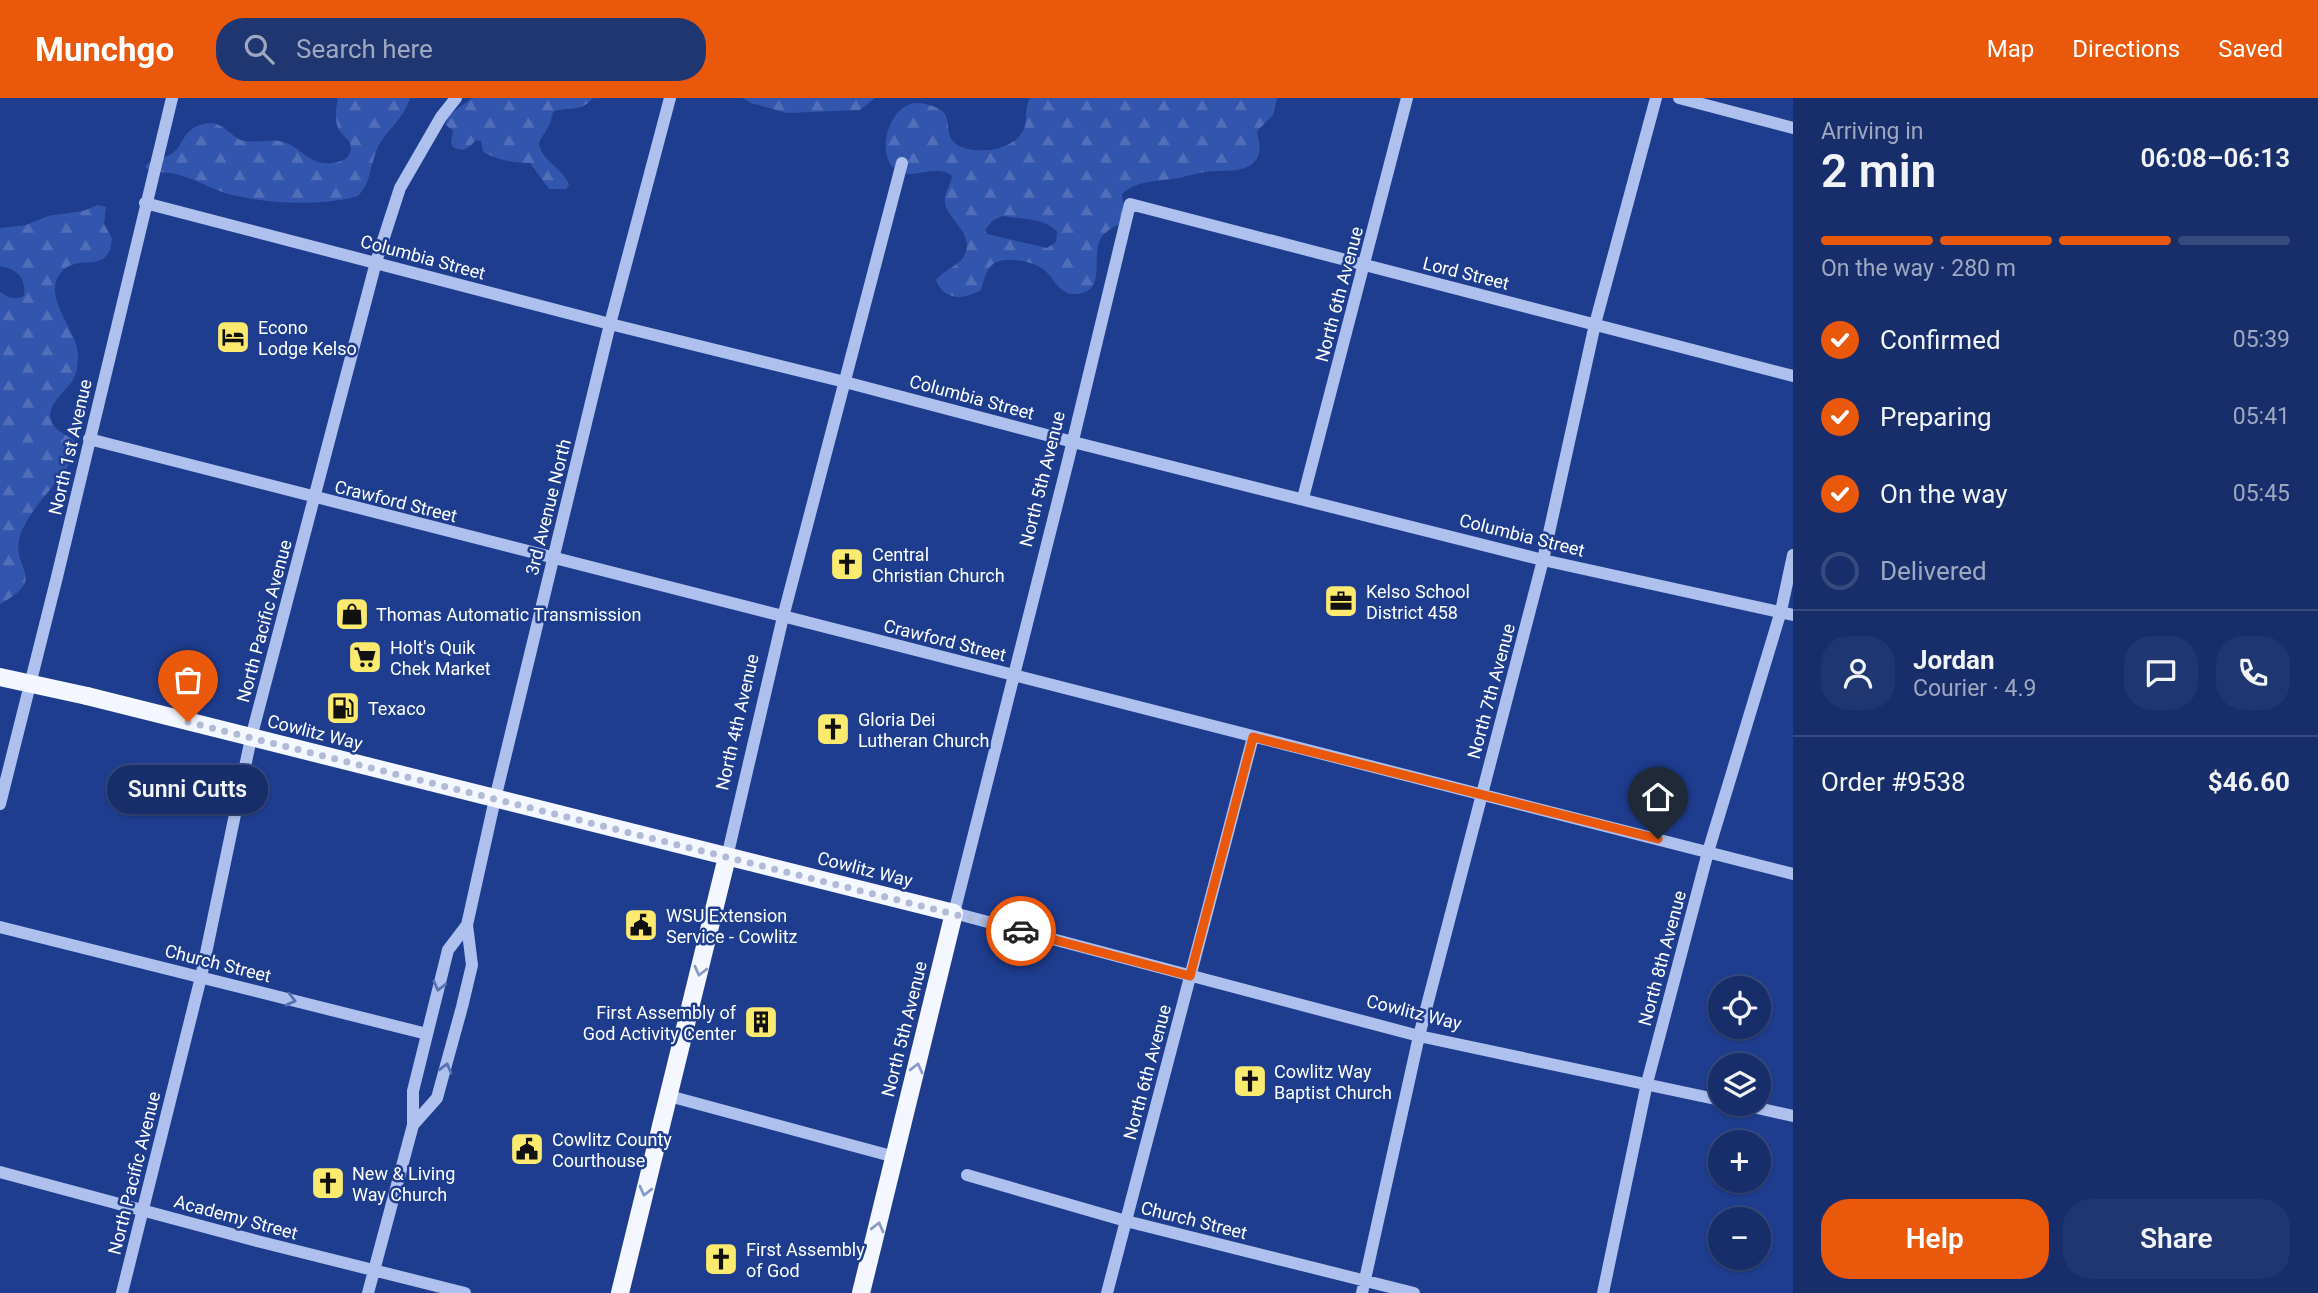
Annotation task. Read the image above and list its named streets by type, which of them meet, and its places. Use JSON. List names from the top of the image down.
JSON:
{
  "streets": {
    "main road": ["North 5th Avenue", "North 4th Avenue", "Cowlitz Way"],
    "street": [
      "Columbia Street",
      "Lord Street",
      "North 6th Avenue",
      "North 1st Avenue",
      "Crawford Street",
      "3rd Avenue North",
      "North Pacific Avenue",
      "North 7th Avenue",
      "North 8th Avenue",
      "Church Street",
      "Academy Street"
    ]
  },
  "crossings": [
    ["Columbia Street", "North 6th Avenue"],
    ["Columbia Street", "North 1st Avenue"],
    ["Columbia Street", "North 5th Avenue"],
    ["Columbia Street", "3rd Avenue North"],
    ["Columbia Street", "North Pacific Avenue"],
    ["Columbia Street", "North 7th Avenue"],
    ["Columbia Street", "North 4th Avenue"],
    ["Columbia Street", "North 8th Avenue"],
    ["Lord Street", "North 6th Avenue"],
    ["Lord Street", "North 5th Avenue"],
    ["Lord Street", "North 7th Avenue"],
    ["North 6th Avenue", "Crawford Street"],
    ["North 6th Avenue", "Cowlitz Way"],
    ["North 6th Avenue", "Church Street"],
    ["North 1st Avenue", "Crawford Street"],
    ["North 5th Avenue", "Crawford Street"],
    ["North 5th Avenue", "Cowlitz Way"],
    ["Crawford Street", "3rd Avenue North"],
    ["Crawford Street", "North Pacific Avenue"],
    ["Crawford Street", "North 7th Avenue"],
    ["Crawford Street", "North 4th Avenue"],
    ["Crawford Street", "North 8th Avenue"],
    ["3rd Avenue North", "Cowlitz Way"],
    ["3rd Avenue North", "Church Street"],
    ["3rd Avenue North", "Academy Street"],
    ["North Pacific Avenue", "Cowlitz Way"],
    ["North Pacific Avenue", "Church Street"],
    ["North Pacific Avenue", "Academy Street"],
    ["North 7th Avenue", "Cowlitz Way"],
    ["North 7th Avenue", "Church Street"],
    ["North 4th Avenue", "Cowlitz Way"],
    ["Cowlitz Way", "North 8th Avenue"]
  ],
  "one_way": ["North 4th Avenue"],
  "places": {
    "hotel": ["Econo Lodge Kelso"],
    "church": [
      "Central Christian Church",
      "Gloria Dei Lutheran Church",
      "Cowlitz Way Baptist Church",
      "New & Living Way Church",
      "First Assembly of God"
    ],
    "office": ["Kelso School District 458"],
    "shop": ["Thomas Automatic Transmission"],
    "supermarket": ["Holt's Quik Chek Market"],
    "fuel station": ["Texaco"],
    "other": ["Sunni Cutts"],
    "public building": ["WSU Extension Service - Cowlitz", "Cowlitz County Courthouse"],
    "building": ["First Assembly of God Activity Center"]
  },
  "page": {
    "header": "Munchgo",
    "search": "Search here",
    "nav": ["Map", "Directions", "Saved"],
    "heading": ["2 min", "Arriving in", "06:08–06:13"],
    "panel": [
      "Jordan",
      "Courier · 4.9",
      "Order #9538",
      "$46.60"
    ],
    "bar": "On the way · 280 m",
    "list": [
      ["Confirmed", "05:39"],
      ["Preparing", "05:41"],
      ["On the way", "05:45"],
      "Delivered"
    ],
    "bubble": "Sunni Cutts",
    "map_buttons": ["+", "−"],
    "buttons": ["Help", "Share"]
  }
}
